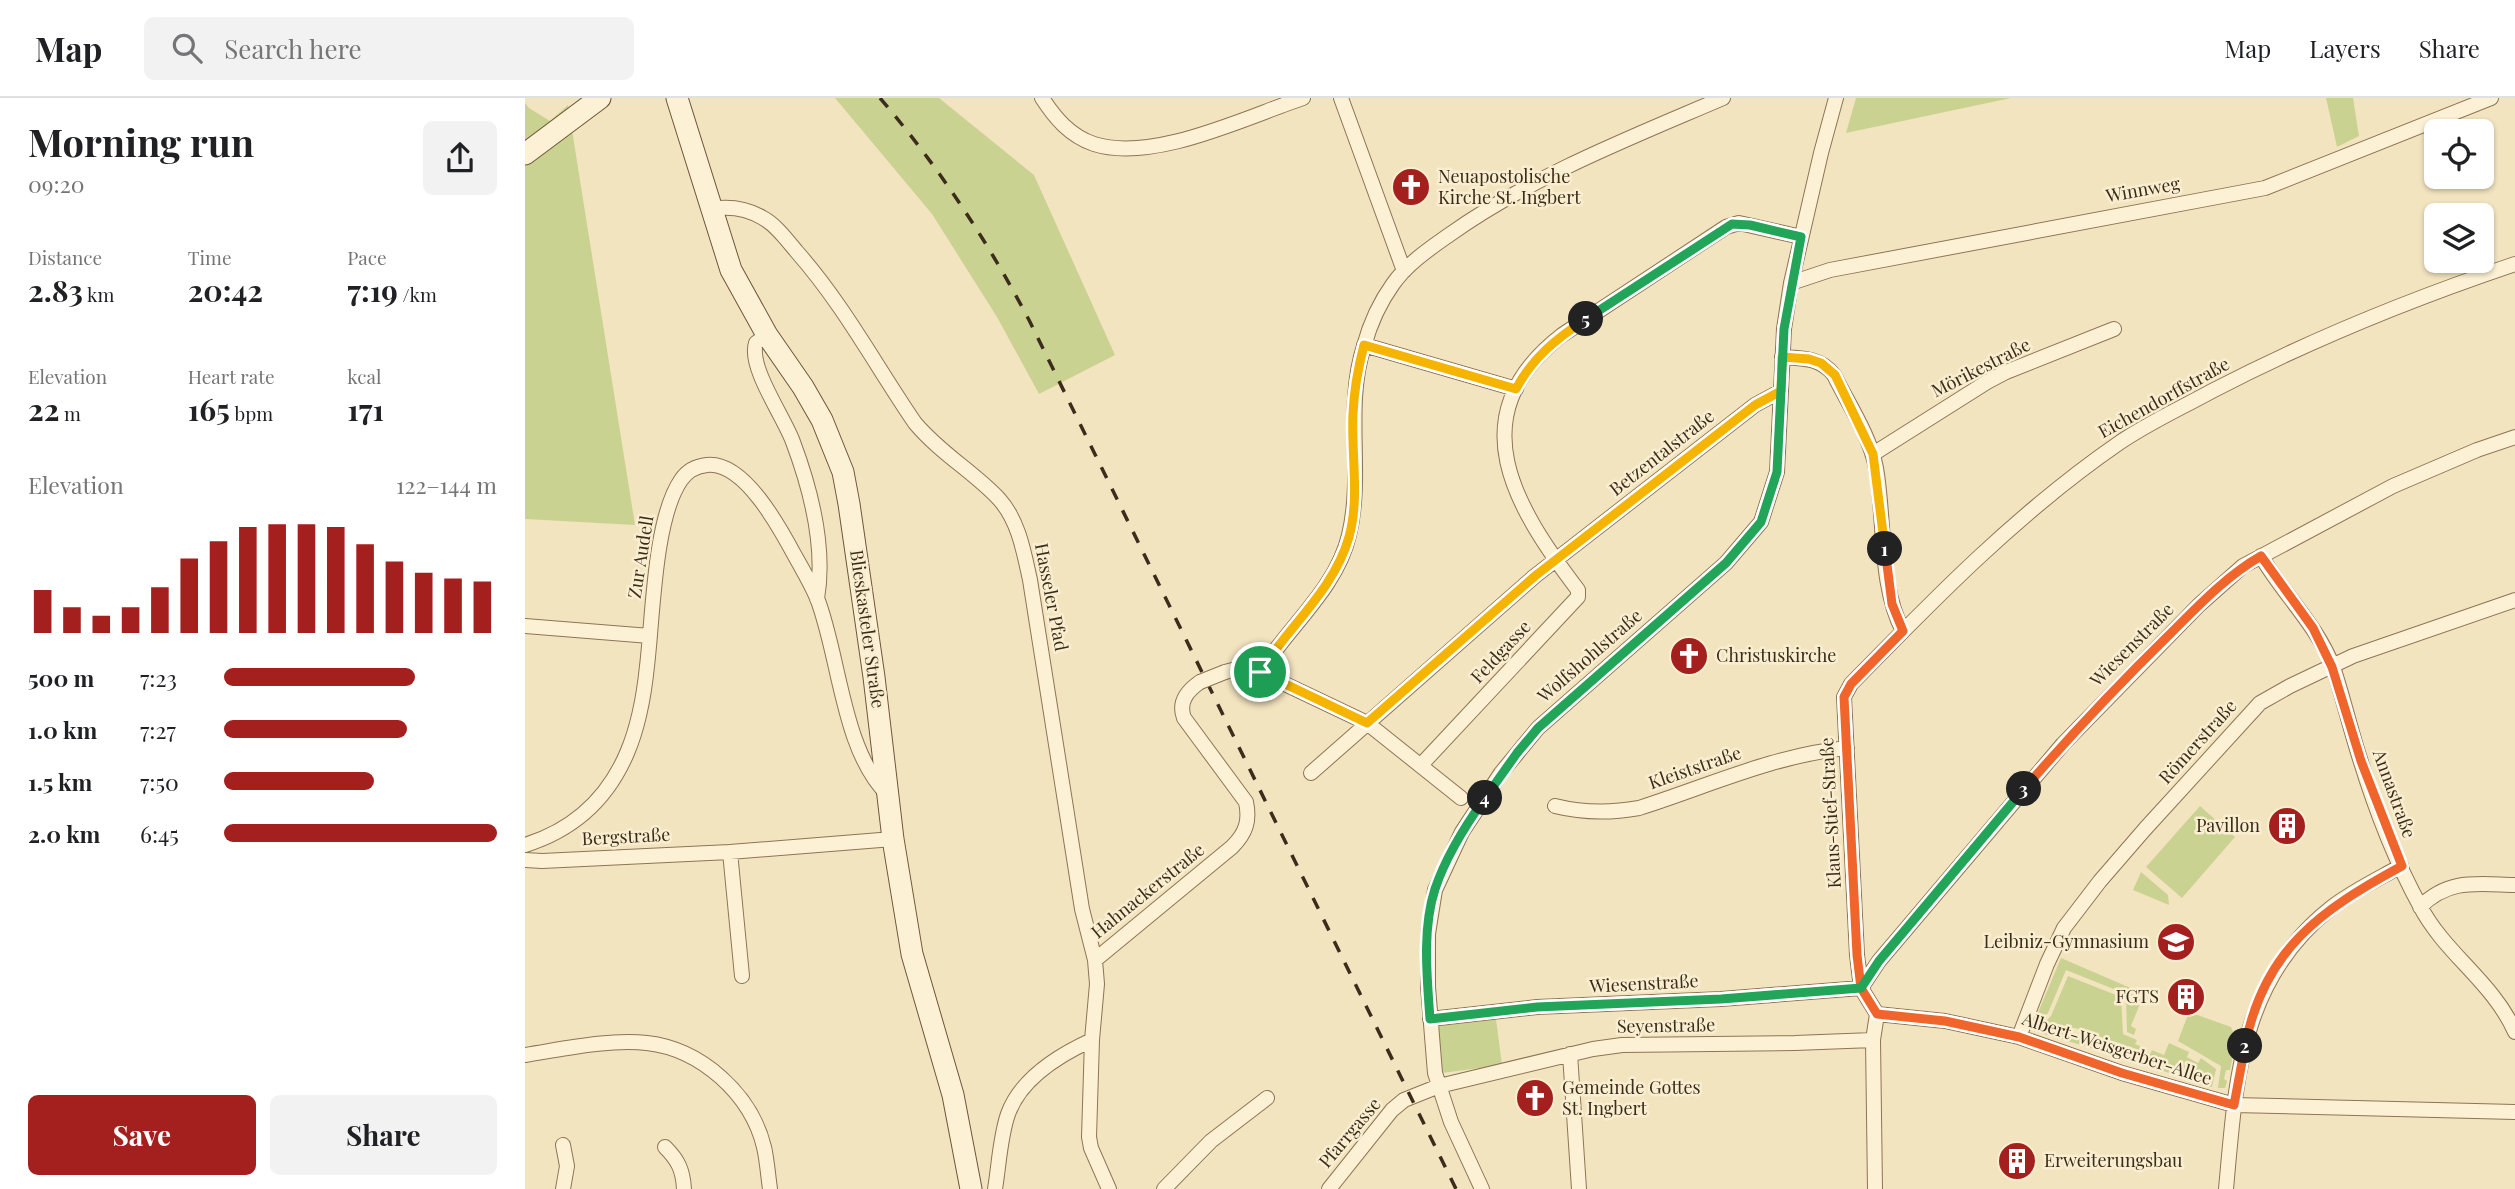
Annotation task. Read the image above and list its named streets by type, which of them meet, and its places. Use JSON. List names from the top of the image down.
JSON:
{
  "streets": {
    "main road": ["Blieskasteler Straße"],
    "street": [
      "Winnweg",
      "Mörikestraße",
      "Eichendorffstraße",
      "Betzentalstraße",
      "Zur Audell",
      "Hasseler Pfad",
      "Wiesenstraße",
      "Feldgasse",
      "Wolfshohlstraße",
      "Römerstraße",
      "Kleiststraße",
      "Annastraße",
      "Klaus-Stief-Straße",
      "Bergstraße",
      "Hahnackerstraße",
      "Seyenstraße",
      "Albert-Weisgerber-Allee",
      "Pfarrgasse"
    ]
  },
  "crossings": [
    ["Eichendorffstraße", "Klaus-Stief-Straße"],
    ["Betzentalstraße", "Feldgasse"],
    ["Betzentalstraße", "Wolfshohlstraße"],
    ["Zur Audell", "Blieskasteler Straße"],
    ["Hasseler Pfad", "Blieskasteler Straße"],
    ["Hasseler Pfad", "Hahnackerstraße"],
    ["Blieskasteler Straße", "Bergstraße"],
    ["Wiesenstraße", "Wolfshohlstraße"],
    ["Wiesenstraße", "Annastraße"],
    ["Wiesenstraße", "Klaus-Stief-Straße"],
    ["Wolfshohlstraße", "Seyenstraße"],
    ["Wolfshohlstraße", "Pfarrgasse"],
    ["Römerstraße", "Annastraße"],
    ["Römerstraße", "Albert-Weisgerber-Allee"],
    ["Kleiststraße", "Klaus-Stief-Straße"],
    ["Seyenstraße", "Pfarrgasse"]
  ],
  "places": {
    "church": ["Neuapostolische Kirche St. Ingbert", "Christuskirche", "Gemeinde Gottes St. Ingbert"],
    "building": ["Pavillon", "FGTS", "Erweiterungsbau"],
    "school or university": ["Leibniz-Gymnasium"]
  },
  "page": {
    "header": "Map",
    "search": "Search here",
    "nav": ["Map", "Layers", "Share"],
    "heading": ["Morning run", "09:20"],
    "stats": [
      ["Distance", "2.83 km"],
      ["Time", "20:42"],
      ["Pace", "7:19 /km"],
      ["Elevation", "22 m"],
      ["Heart rate", "165 bpm"],
      ["kcal", "171"]
    ],
    "pins": [
      "5",
      "1",
      "3",
      "4",
      "2"
    ],
    "chart": ["Elevation", "122–144 m"],
    "list": [
      {
        "name": "500 m",
        "note": "7:23"
      },
      {
        "name": "1.0 km",
        "note": "7:27"
      },
      {
        "name": "1.5 km",
        "note": "7:50"
      },
      {
        "name": "2.0 km",
        "note": "6:45"
      }
    ],
    "buttons": ["Save", "Share"]
  }
}
